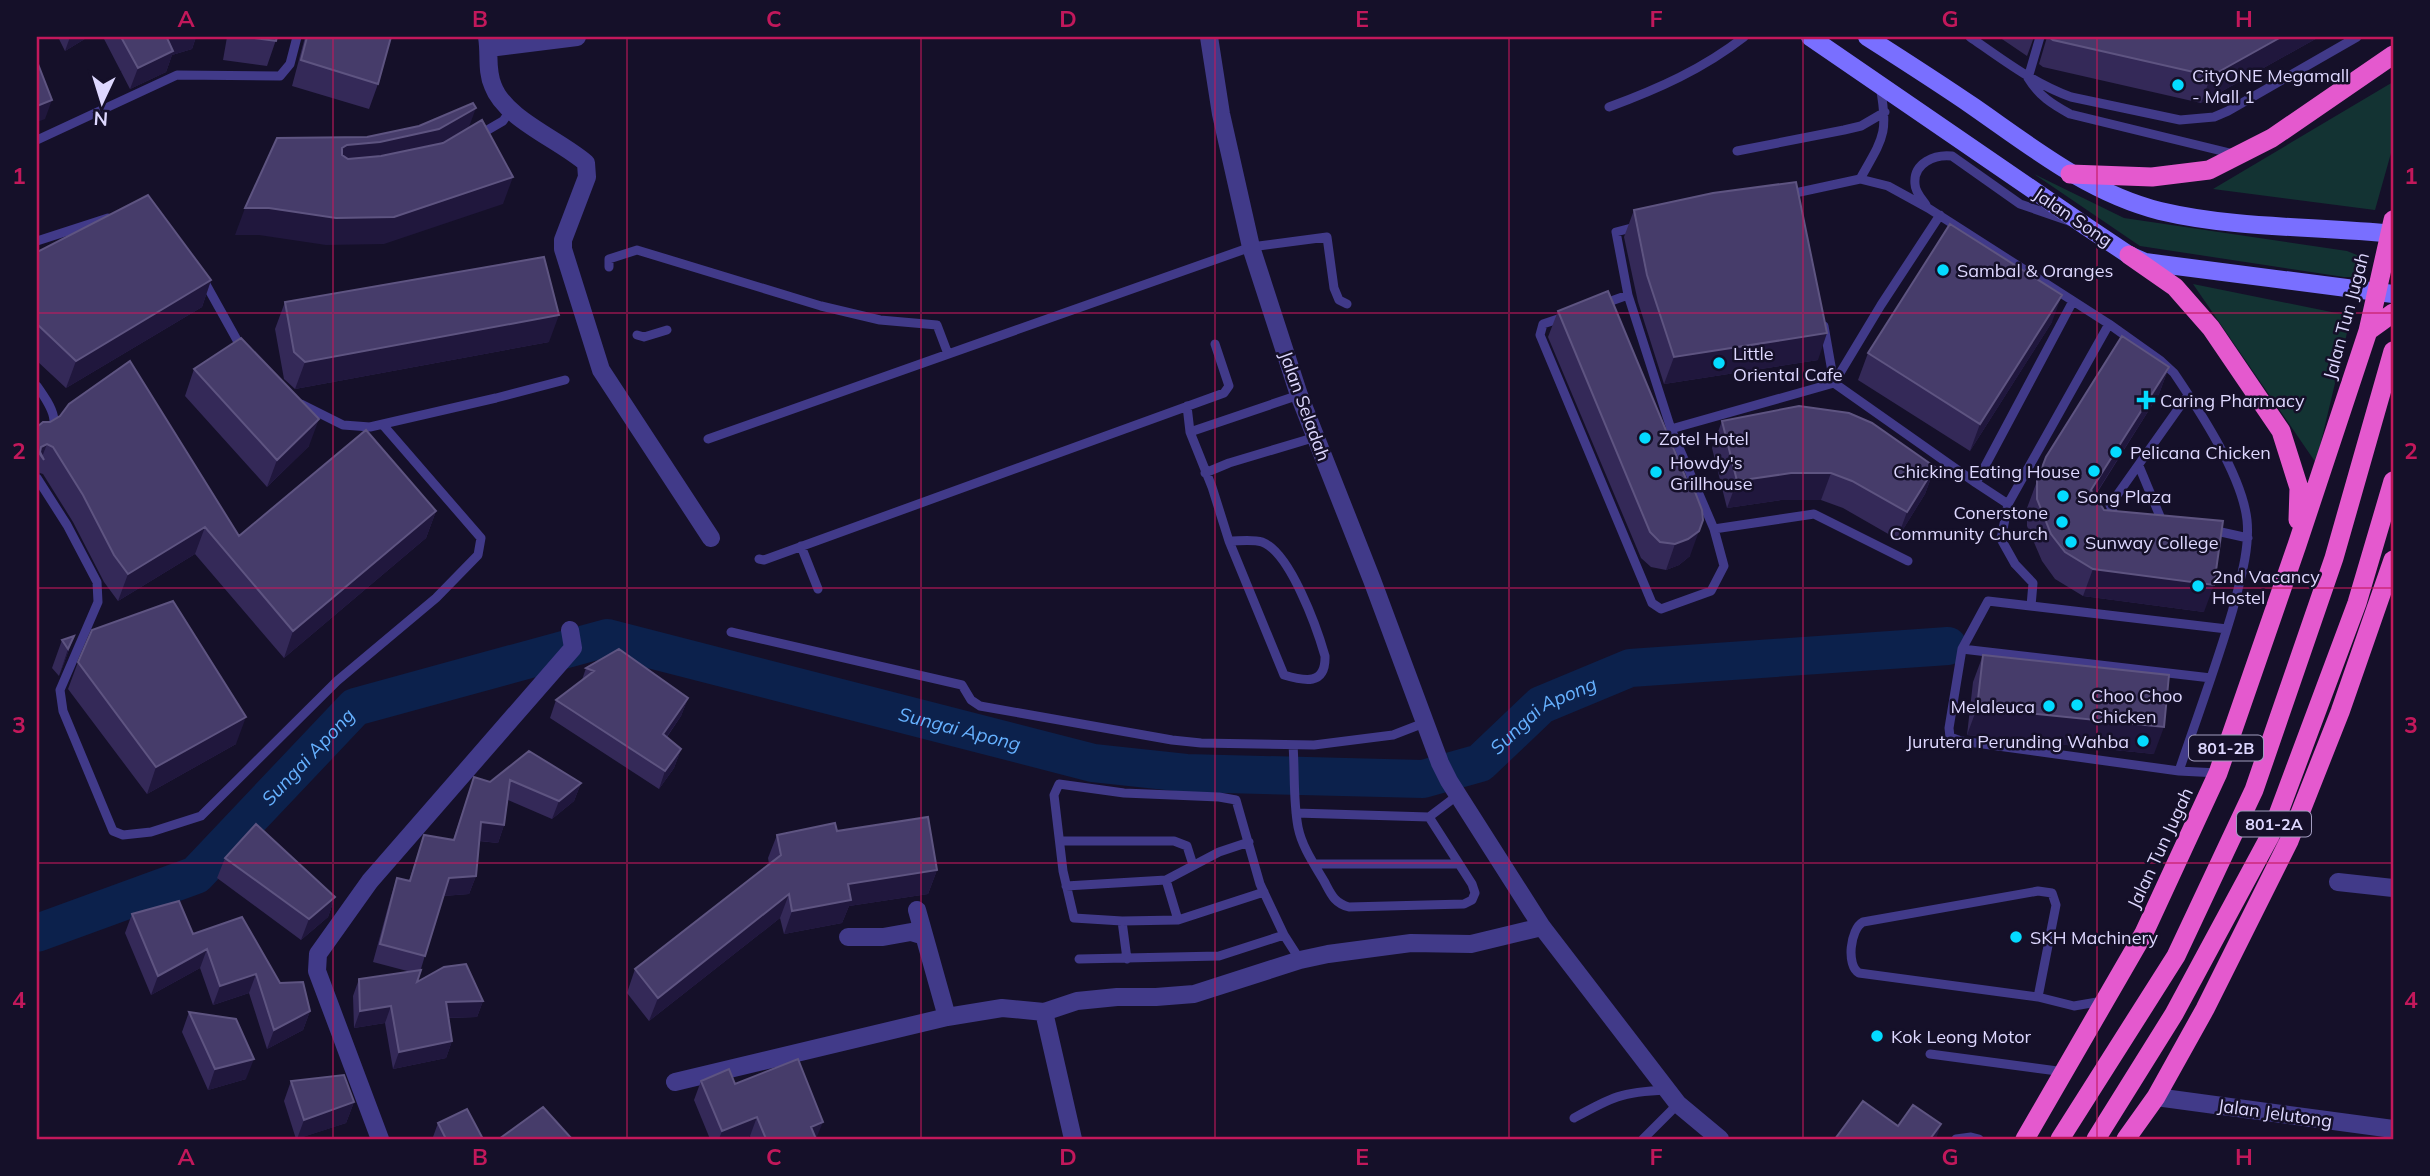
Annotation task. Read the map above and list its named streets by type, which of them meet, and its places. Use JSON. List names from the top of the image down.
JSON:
{
  "streets": {
    "highway": ["Jalan Tun Jugah", "801-2B", "801-2A"],
    "main road": ["Jalan Song"],
    "street": ["Jalan Seladah", "Jalan Jelutong"]
  },
  "crossings": [
    ["Jalan Song", "Jalan Tun Jugah"],
    ["801-2A", "Jalan Jelutong"]
  ],
  "water": ["Sungai Apong"],
  "places": {
    "other": [
      "CityONE Megamall - Mall 1",
      "Sambal & Oranges",
      "Little Oriental Cafe",
      "Zotel Hotel",
      "Pelicana Chicken",
      "Chicking Eating House",
      "Howdy's Grillhouse",
      "Song Plaza",
      "Conerstone Community Church",
      "Sunway College",
      "2nd Vacancy Hostel",
      "Choo Choo Chicken",
      "Melaleuca",
      "Jurutera Perunding Wahba",
      "SKH Machinery",
      "Kok Leong Motor"
    ],
    "health": ["Caring Pharmacy"]
  },
  "north": "bottom",
  "grid": {
    "columns": [
      "A",
      "B",
      "C",
      "D",
      "E",
      "F",
      "G",
      "H"
    ],
    "rows": [
      "1",
      "2",
      "3",
      "4"
    ]
  }
}
